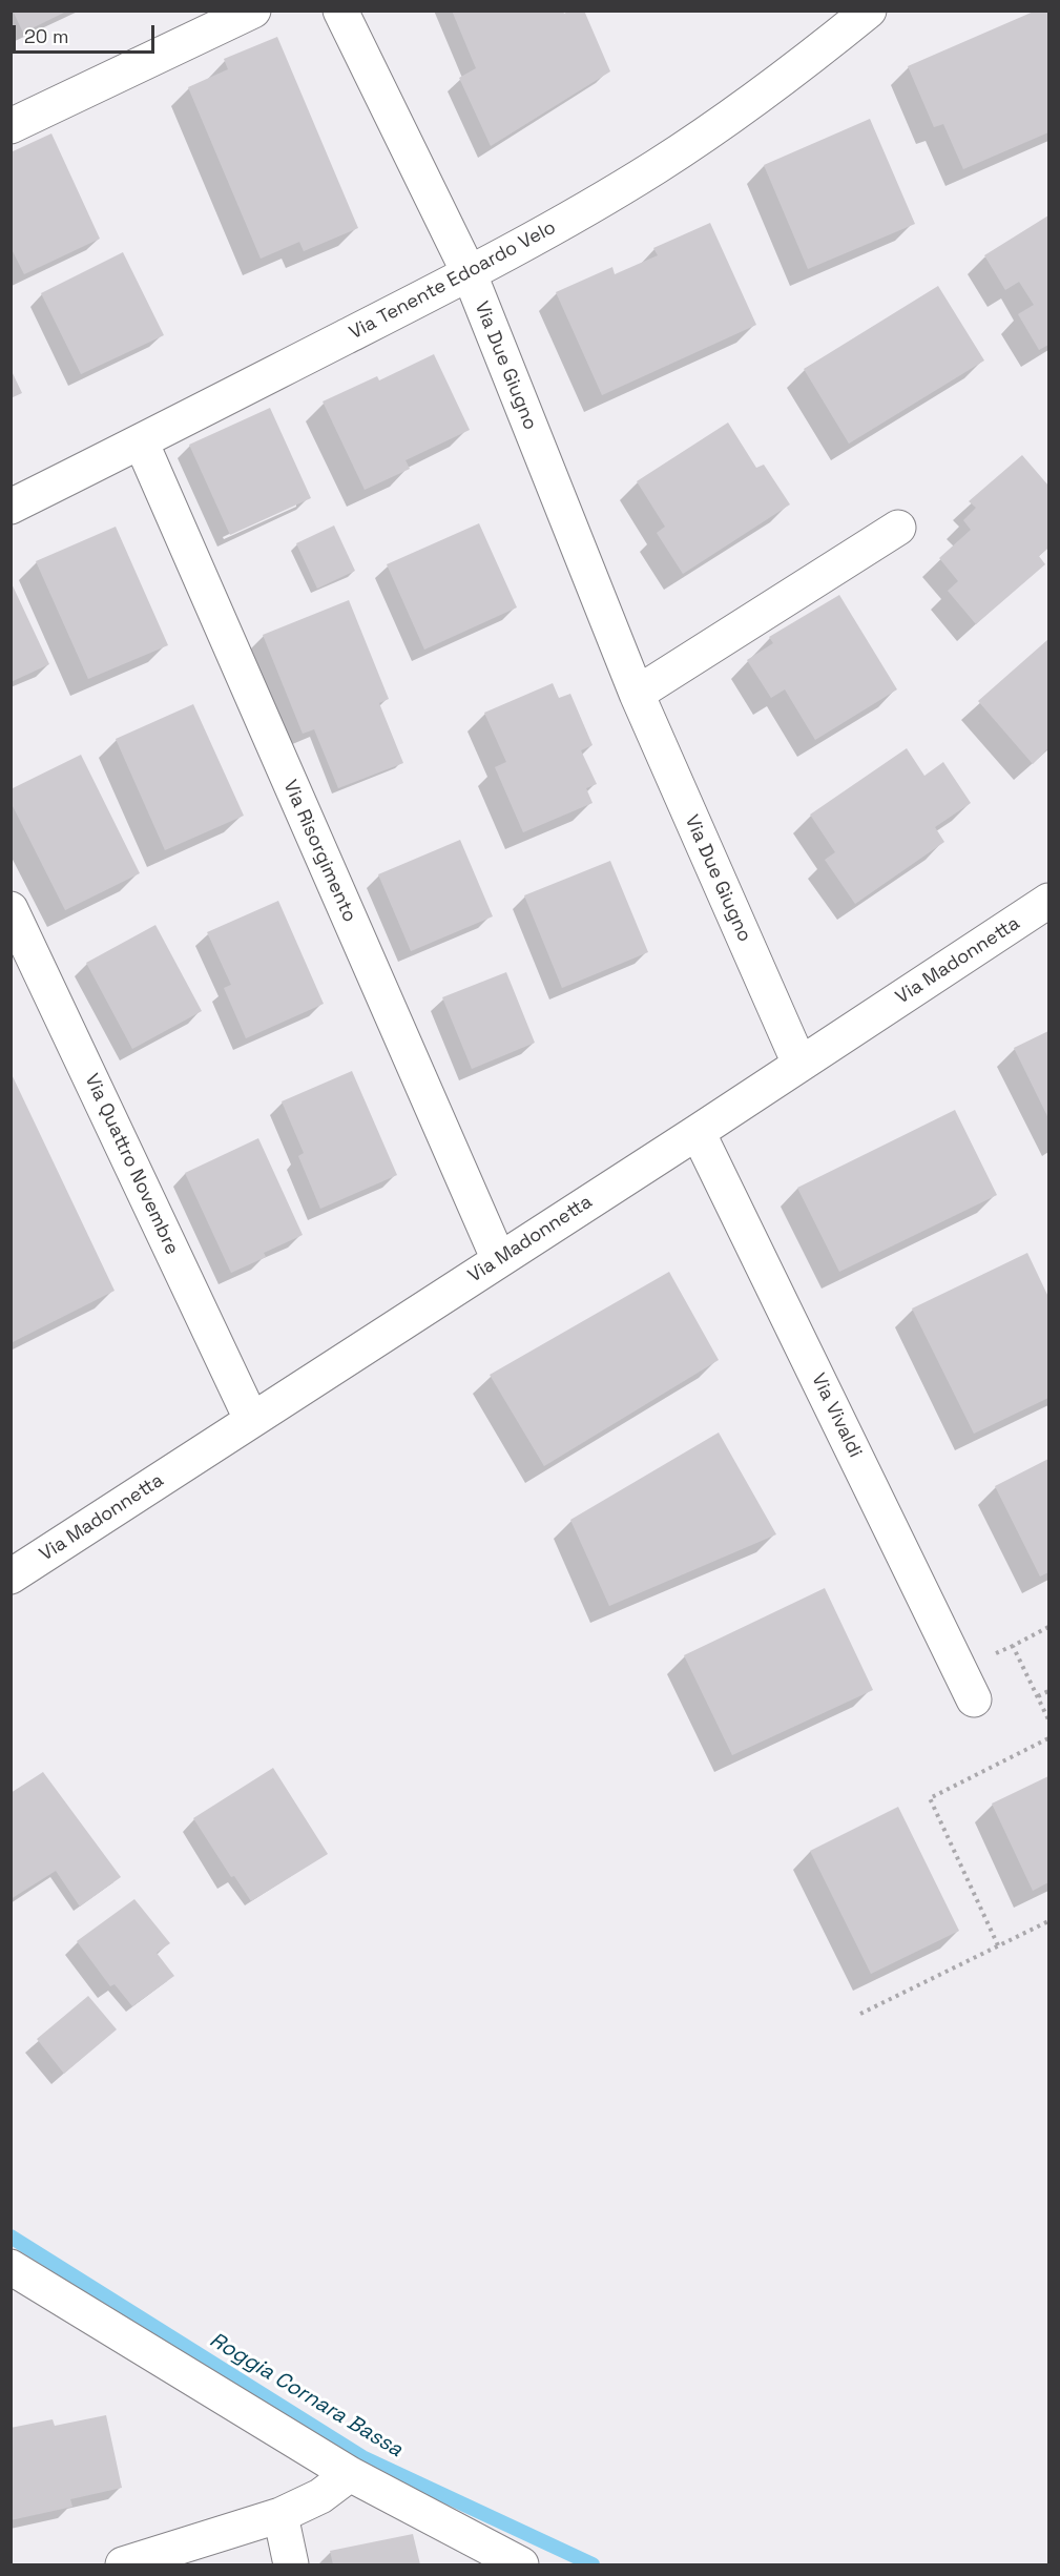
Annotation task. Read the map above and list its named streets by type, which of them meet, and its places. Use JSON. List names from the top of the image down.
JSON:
{
  "streets": {
    "street": [
      "Via Tenente Edoardo Velo",
      "Via Due Giugno",
      "Via Risorgimento",
      "Via Madonnetta",
      "Via Quattro Novembre",
      "Via Vivaldi"
    ]
  },
  "crossings": [
    ["Via Tenente Edoardo Velo", "Via Due Giugno"],
    ["Via Tenente Edoardo Velo", "Via Risorgimento"],
    ["Via Due Giugno", "Via Madonnetta"],
    ["Via Risorgimento", "Via Madonnetta"],
    ["Via Madonnetta", "Via Quattro Novembre"],
    ["Via Madonnetta", "Via Vivaldi"]
  ],
  "water": ["Roggia Cornara Bassa"],
  "scale_bar": "20 m"
}
